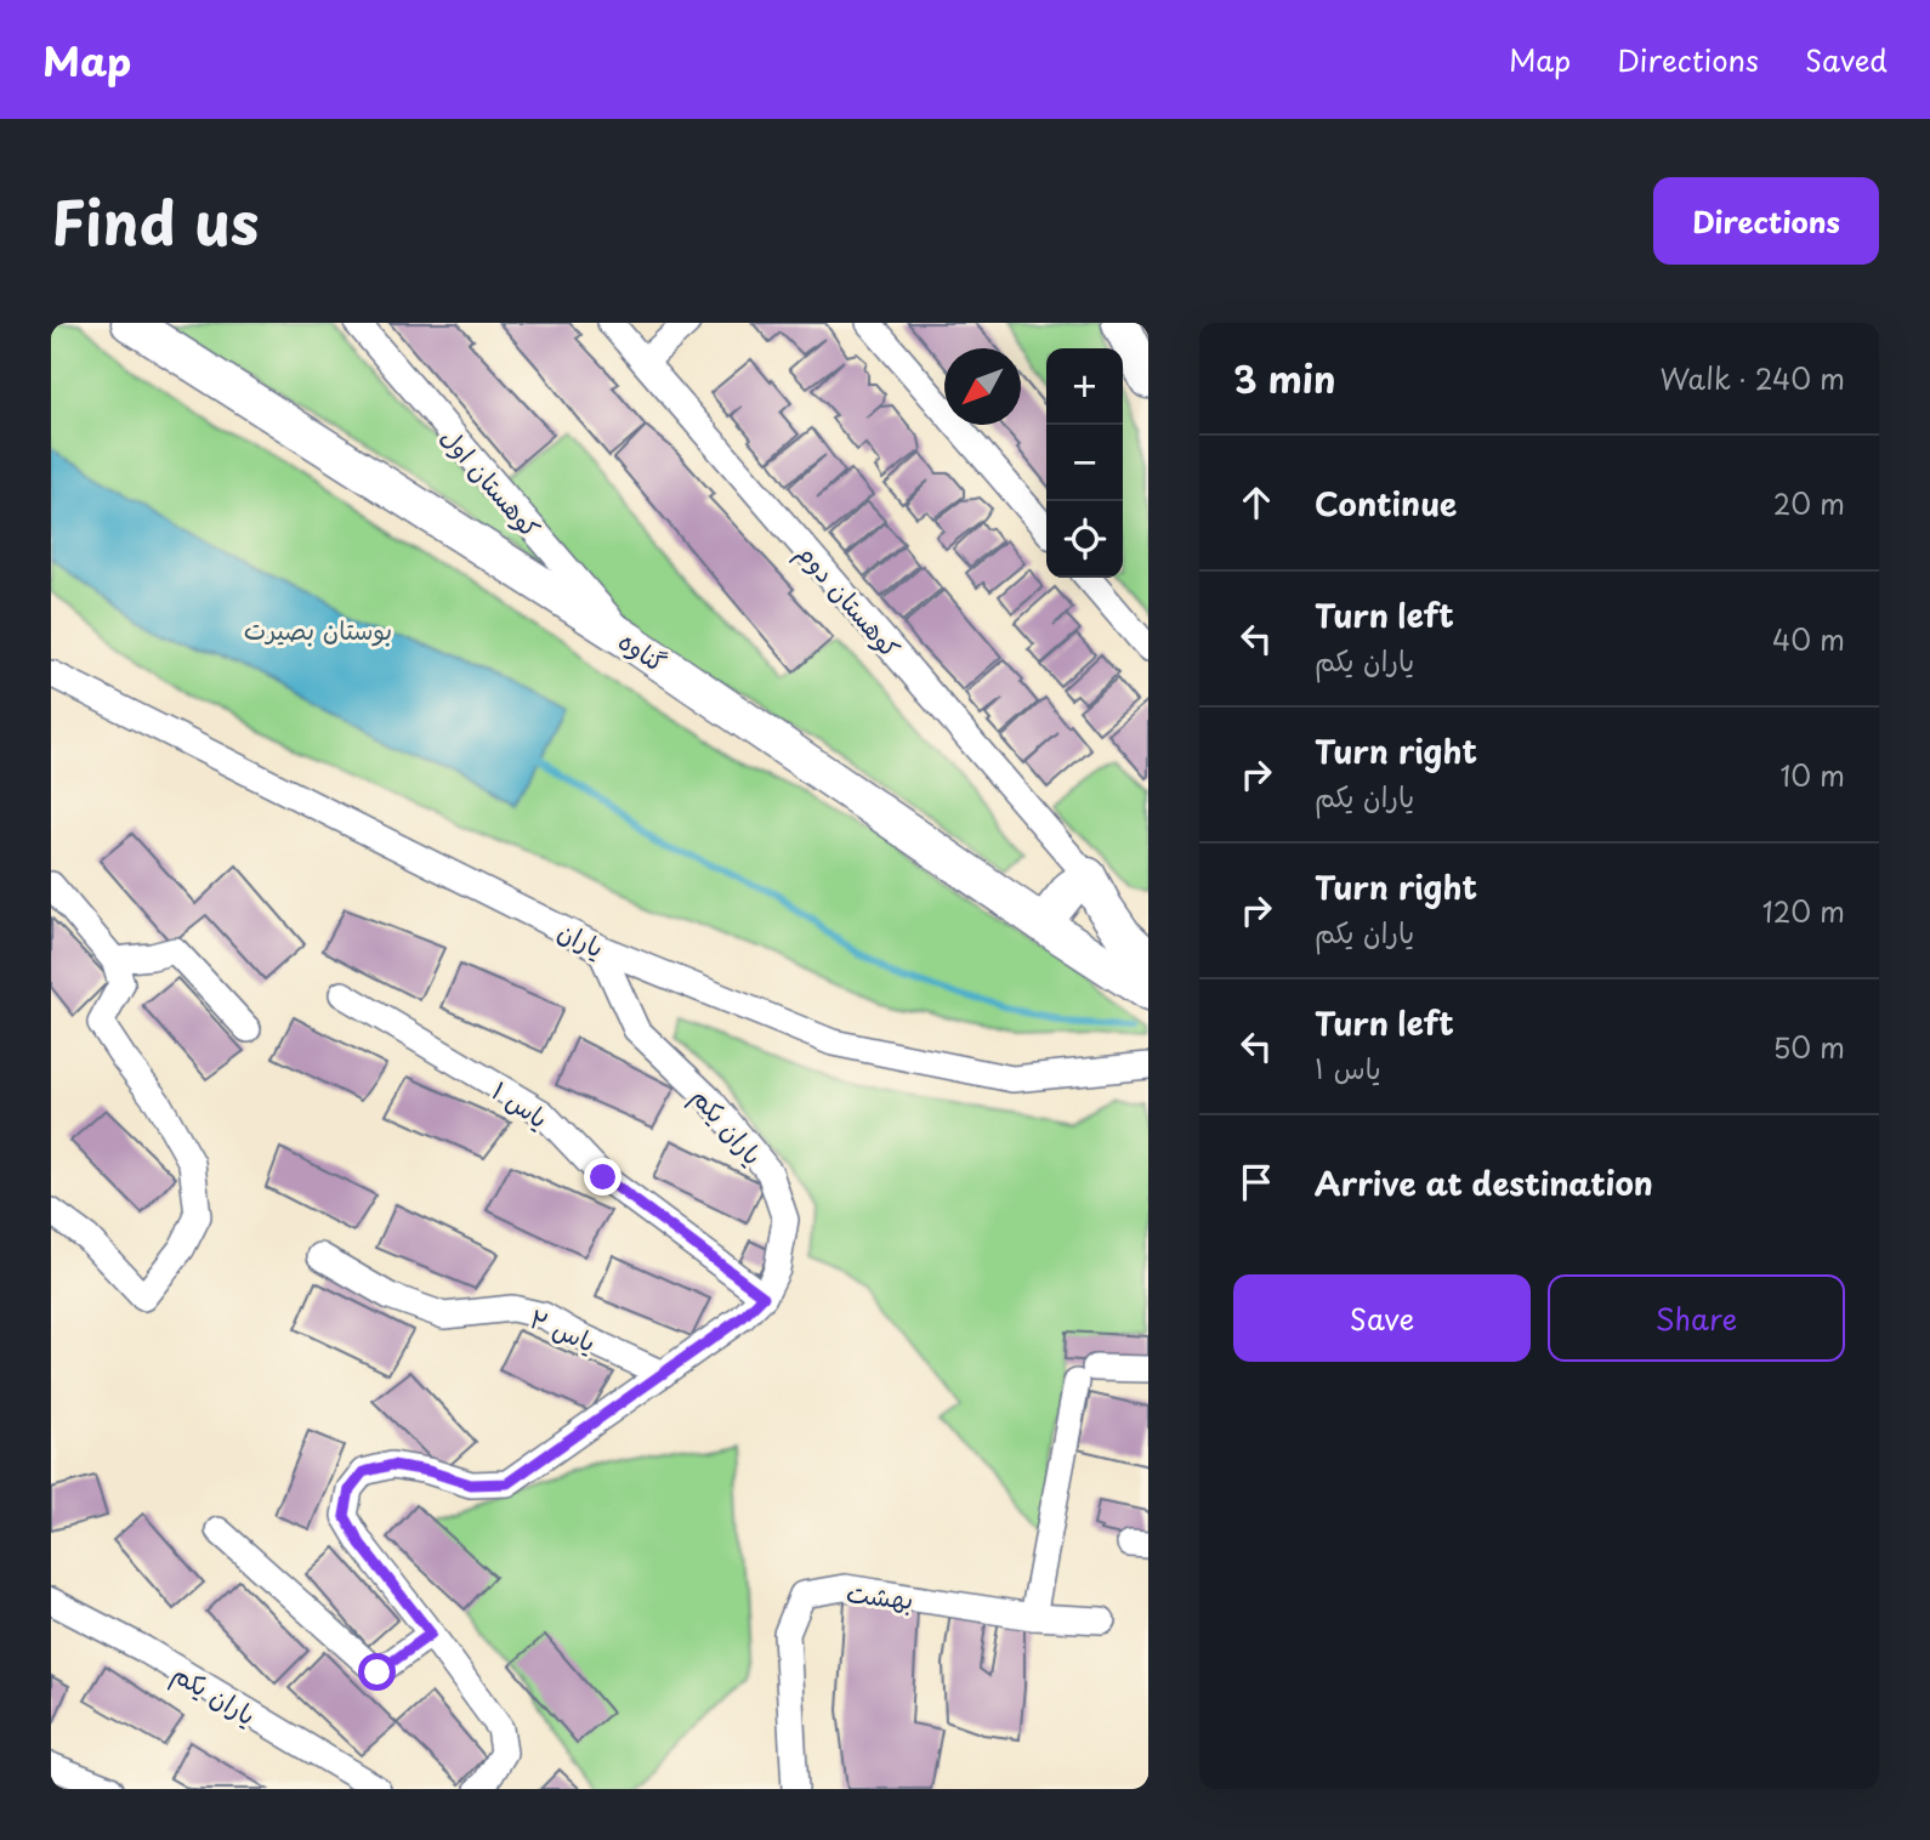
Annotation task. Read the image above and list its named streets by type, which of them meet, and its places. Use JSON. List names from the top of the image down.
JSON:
{
  "streets": {
    "main road": ["گناوه"],
    "street": [
      "کوهستان اول",
      "کوهستان دوم",
      "یاران",
      "یاس ۱",
      "یاران یکم",
      "یاس ۲",
      "بهشت"
    ]
  },
  "crossings": [
    ["کوهستان اول", "گناوه"],
    ["یاران", "یاران یکم"],
    ["یاس ۱", "یاران یکم"],
    ["یاران یکم", "یاس ۲"]
  ],
  "parks": ["بوستان بصیرت"],
  "north": "bottom left",
  "page": {
    "header": "Map",
    "nav": ["Map", "Directions", "Saved"],
    "title": "Find us",
    "buttons": [
      "Directions",
      ["Save", "Share"]
    ],
    "heading": ["3 min", "Walk · 240 m"],
    "map_buttons": ["+", "−"],
    "list": [
      ["Continue", "20 m"],
      ["Turn left", "یاران یکم", "40 m"],
      ["Turn right", "یاران یکم", "10 m"],
      ["Turn right", "یاران یکم", "120 m"],
      ["Turn left", "یاس ۱", "50 m"],
      "Arrive at destination"
    ]
  }
}
